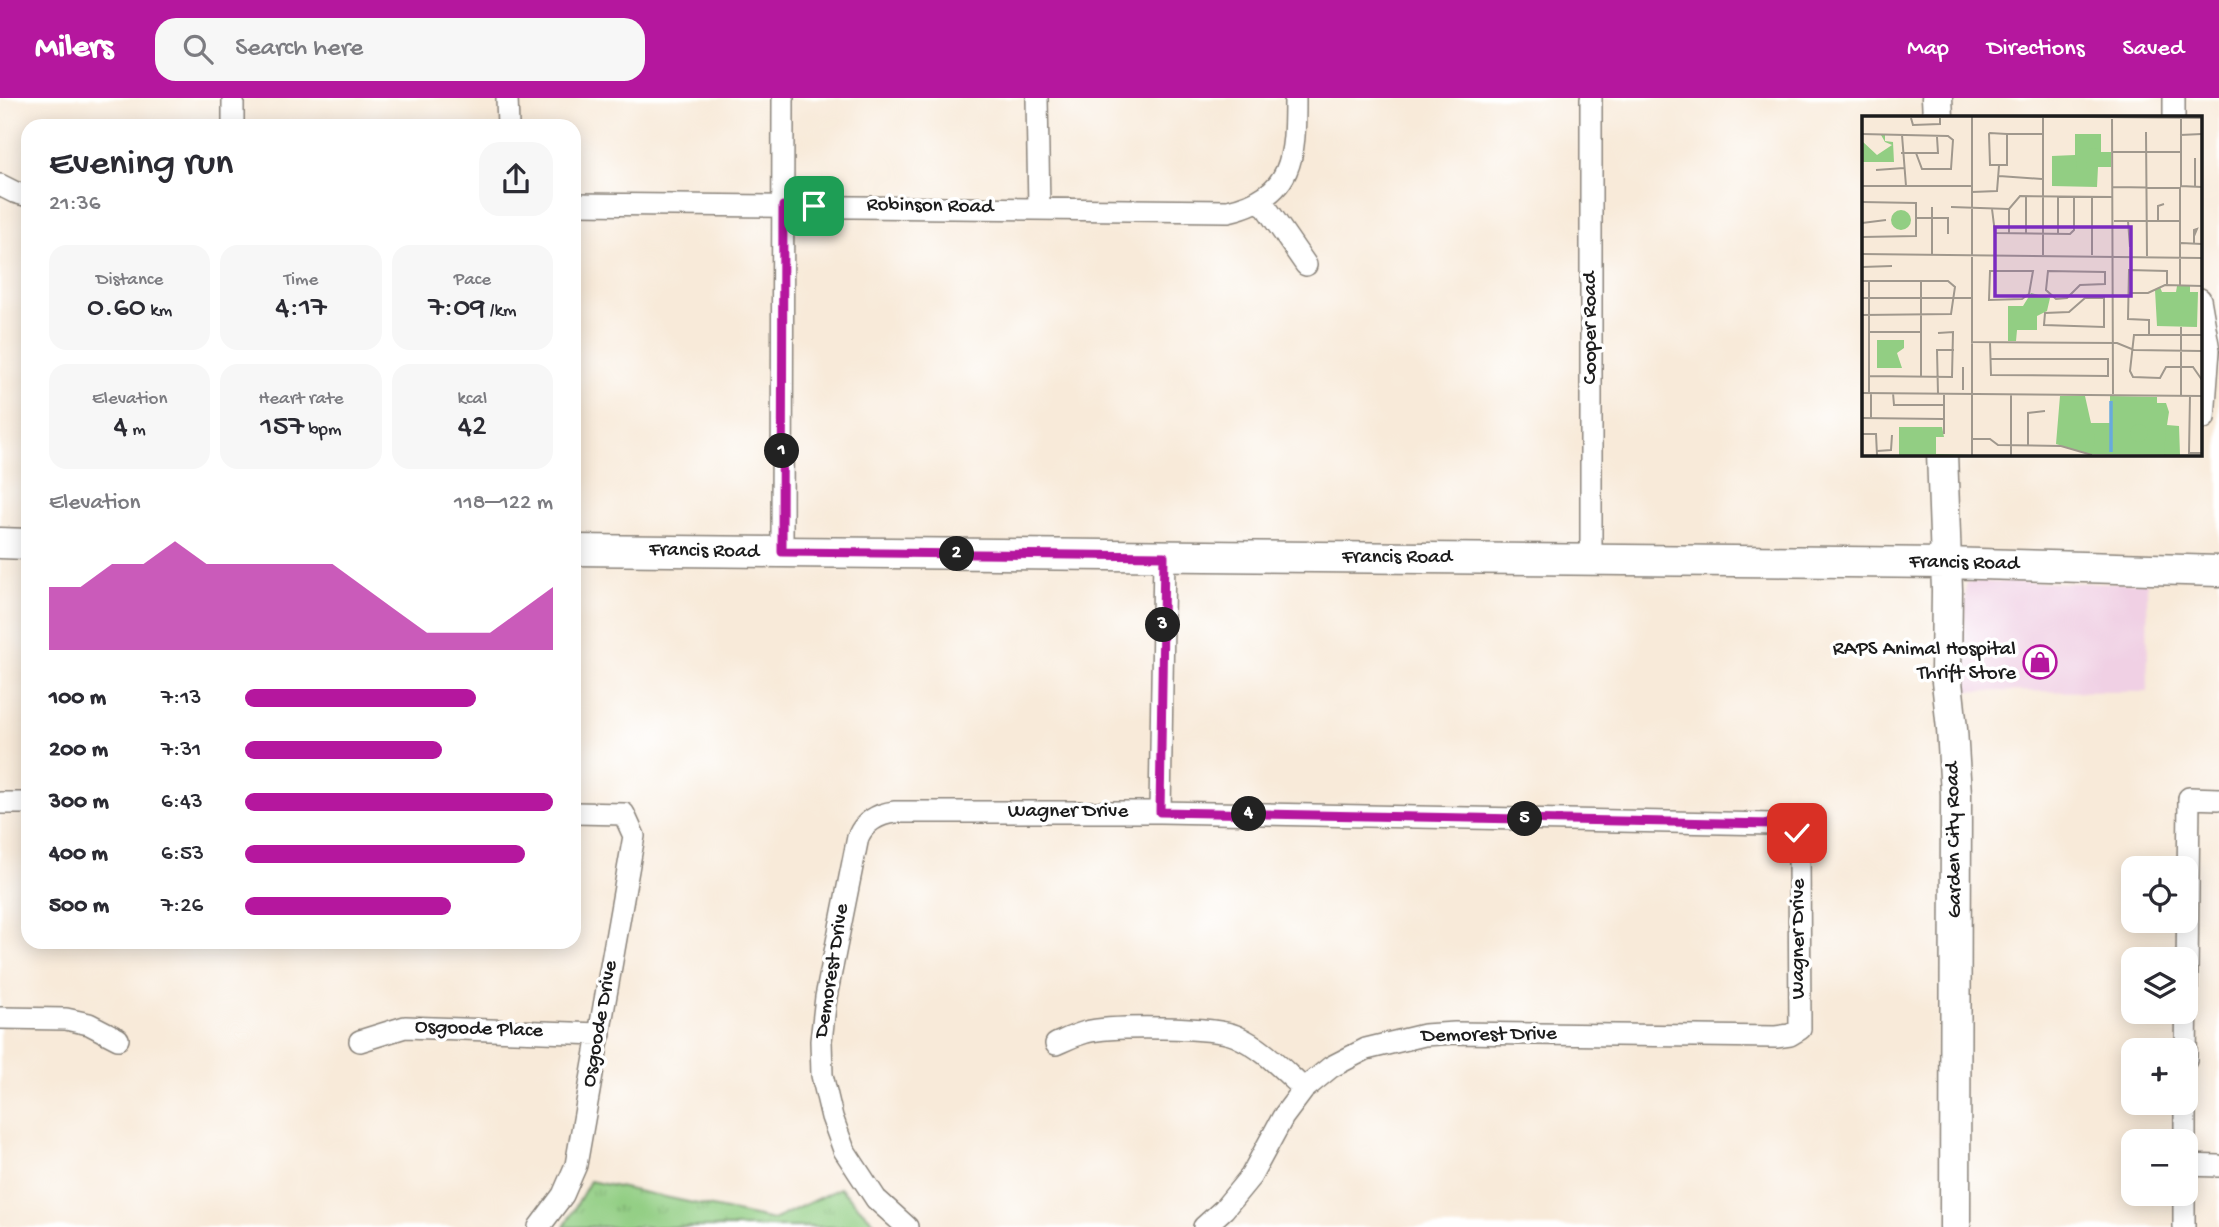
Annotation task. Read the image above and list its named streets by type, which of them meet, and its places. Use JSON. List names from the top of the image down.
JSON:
{
  "streets": {
    "street": [
      "Robinson Road",
      "Cooper Road",
      "Francis Road",
      "Wagner Drive",
      "Garden City Road",
      "Demorest Drive",
      "Osgoode Drive",
      "Osgoode Place"
    ]
  },
  "crossings": [
    ["Cooper Road", "Francis Road"],
    ["Francis Road", "Garden City Road"],
    ["Wagner Drive", "Demorest Drive"],
    ["Osgoode Drive", "Osgoode Place"]
  ],
  "places": {
    "shop": ["RAPS Animal Hospital Thrift Store"]
  },
  "page": {
    "header": "Milers",
    "search": "Search here",
    "nav": ["Map", "Directions", "Saved"],
    "heading": ["Evening run", "21:36"],
    "stats": [
      ["Distance", "0.60 km"],
      ["Time", "4:17"],
      ["Pace", "7:09 /km"],
      ["Elevation", "4 m"],
      ["Heart rate", "157 bpm"],
      ["kcal", "42"]
    ],
    "pins": [
      "1",
      "2",
      "3",
      "4",
      "5"
    ],
    "chart": ["Elevation", "118–122 m"],
    "list": [
      {
        "name": "100 m",
        "note": "7:13"
      },
      {
        "name": "200 m",
        "note": "7:31"
      },
      {
        "name": "300 m",
        "note": "6:43"
      },
      {
        "name": "400 m",
        "note": "6:53"
      },
      {
        "name": "500 m",
        "note": "7:26"
      }
    ],
    "map_buttons": ["+", "−"]
  }
}
